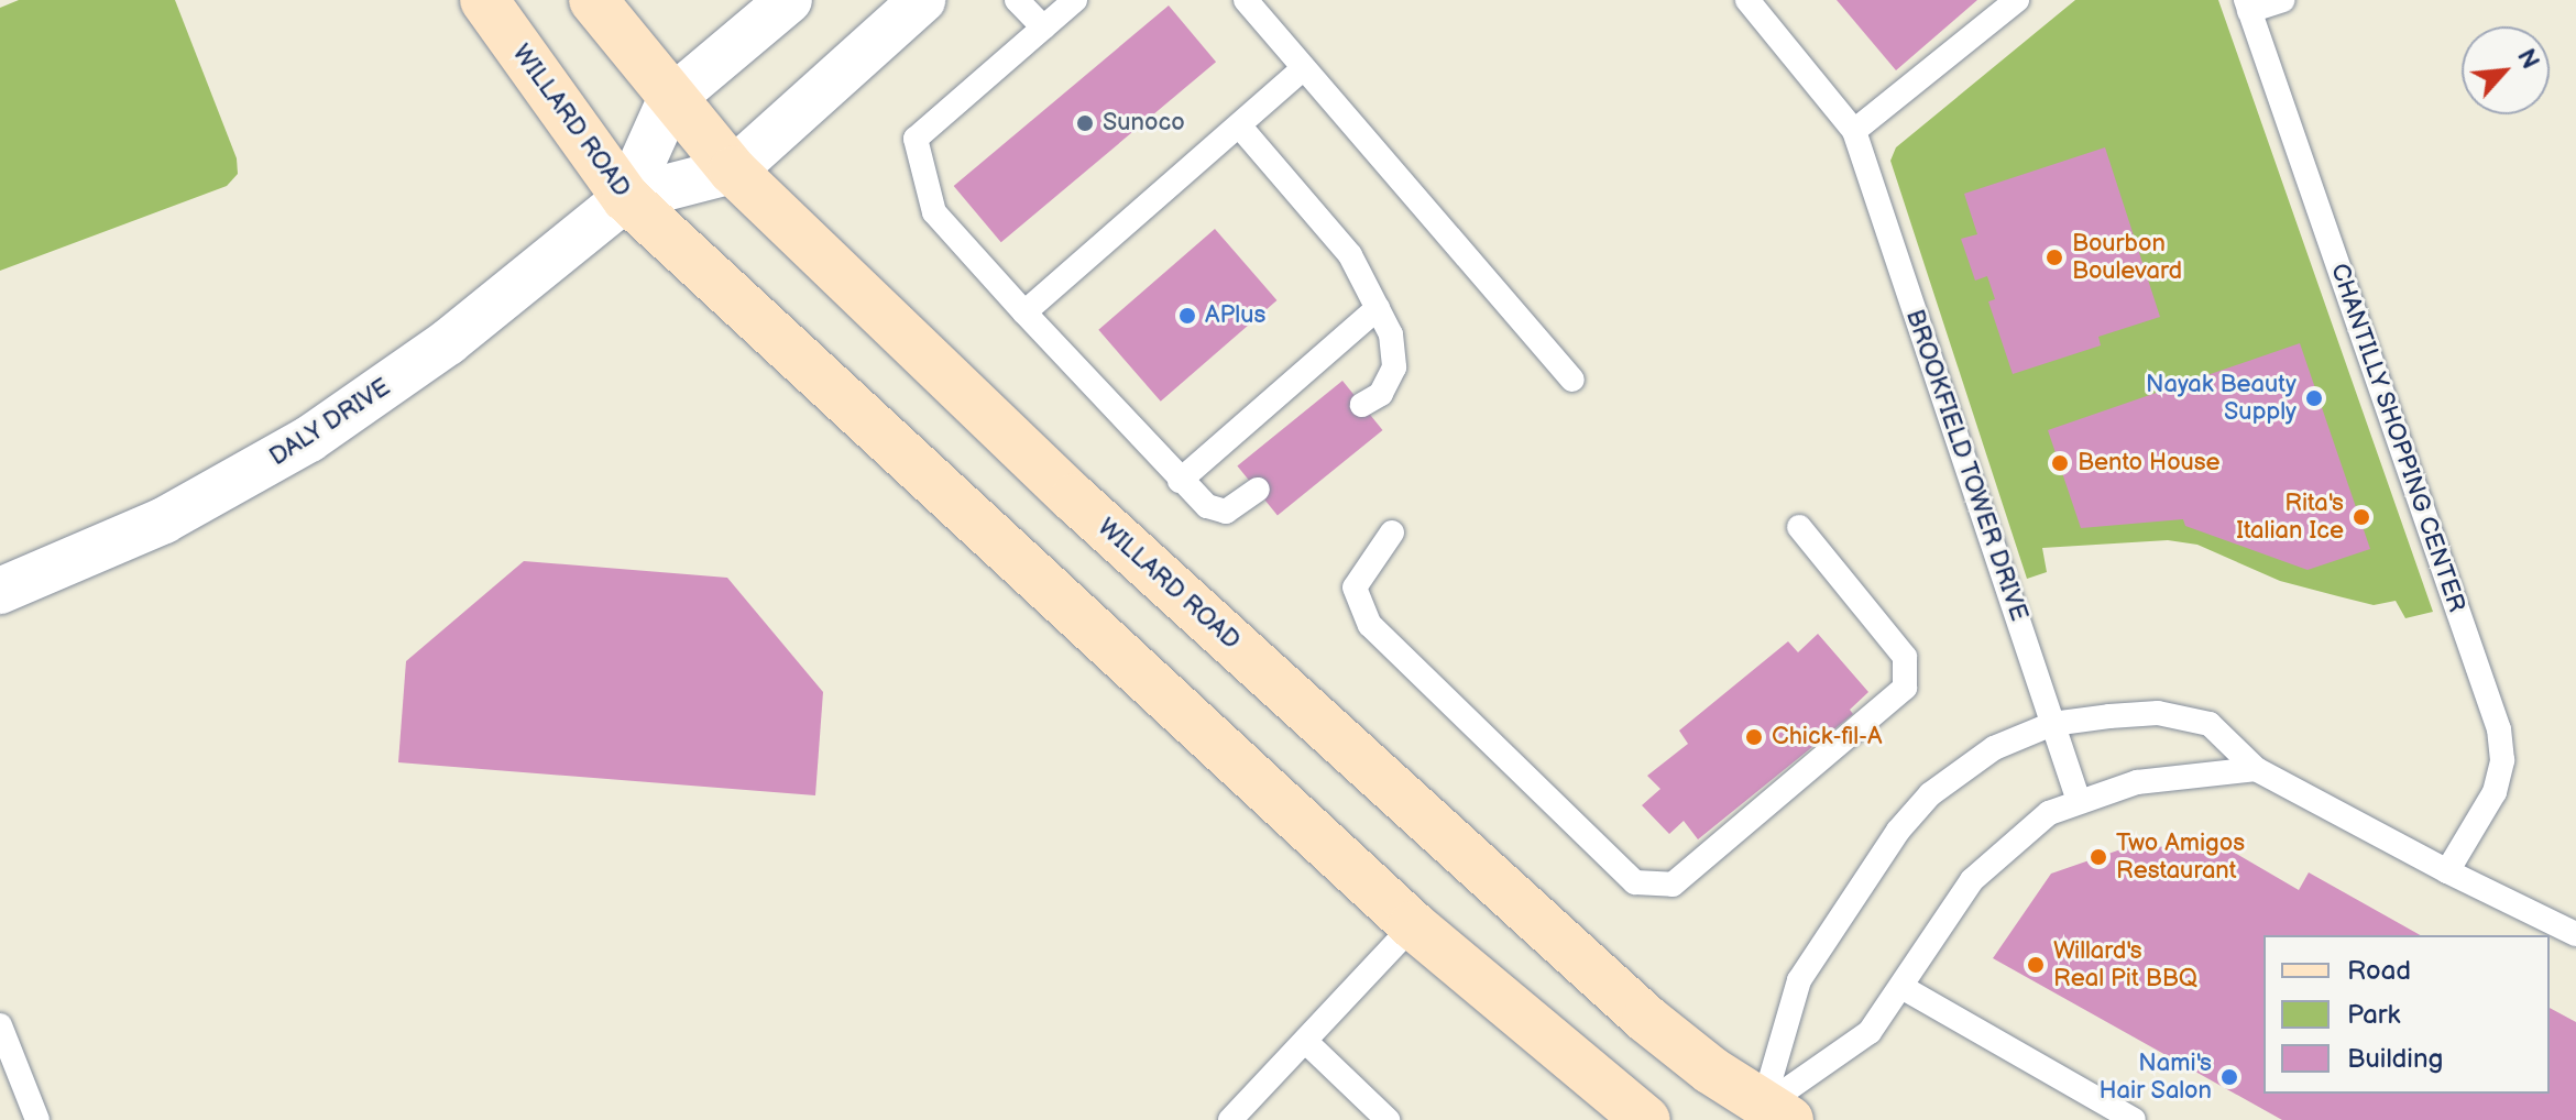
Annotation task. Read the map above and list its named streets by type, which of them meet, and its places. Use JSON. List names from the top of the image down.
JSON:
{
  "streets": {
    "main road": ["WILLARD ROAD"],
    "street": ["DALY DRIVE"],
    "lane": ["CHANTILLY SHOPPING CENTER", "BROOKFIELD TOWER DRIVE"]
  },
  "crossings": [
    ["WILLARD ROAD", "DALY DRIVE"]
  ],
  "places": [
    "Sunoco",
    "Bourbon Boulevard",
    "APlus",
    "Nayak Beauty Supply",
    "Bento House",
    "Rita's Italian Ice",
    "Chick-fil-A",
    "Two Amigos Restaurant",
    "Willard's Real Pit BBQ",
    "Nami's Hair Salon"
  ],
  "legend": ["Road", "Park", "Building"],
  "north": "top right"
}
